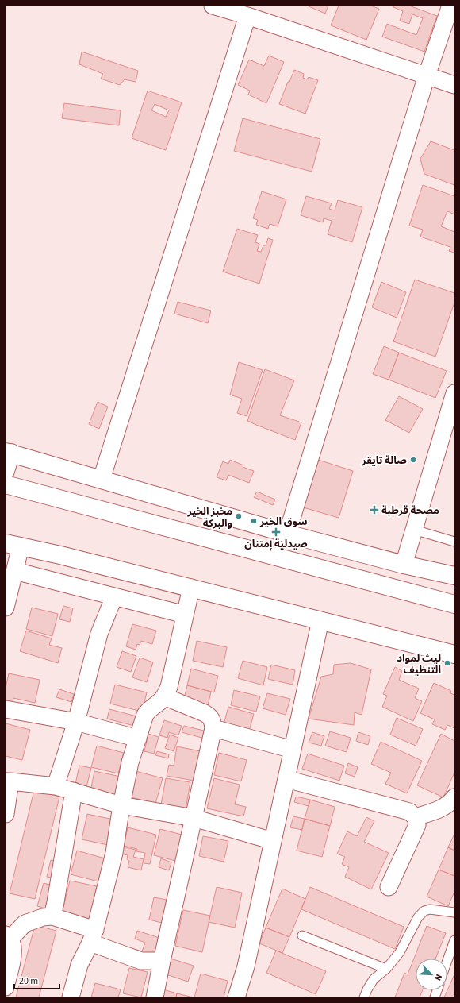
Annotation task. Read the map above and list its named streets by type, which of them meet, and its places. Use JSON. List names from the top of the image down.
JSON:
{
  "places": {
    "other": [
      "صالة تايقر",
      "مخبز الخير والبركة",
      "سوق الخير",
      "ليث لمواد التنظيف"
    ],
    "health": ["مصحة قرطبة", "صيدلية إمتنان"]
  },
  "scale_bar": "20 m",
  "north": "bottom right"
}
